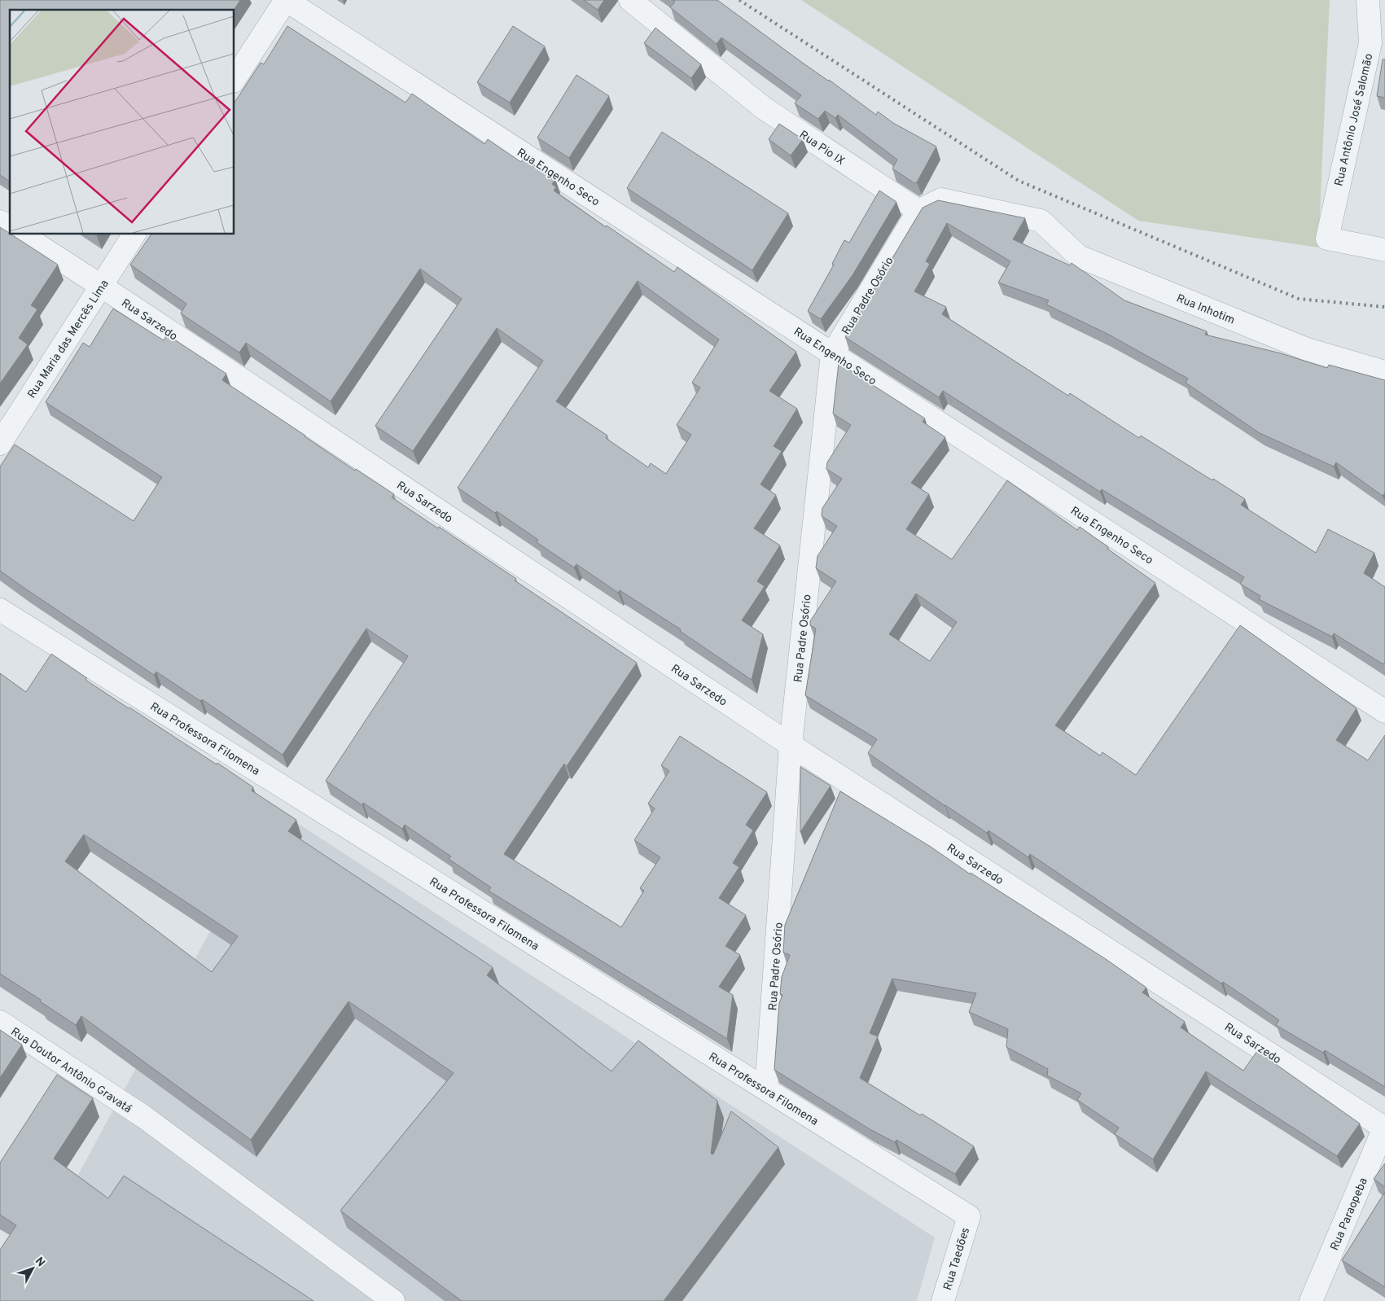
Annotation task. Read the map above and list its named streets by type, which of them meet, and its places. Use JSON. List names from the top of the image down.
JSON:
{
  "streets": {
    "street": [
      "Rua Antônio José Salomão",
      "Rua Pio IX",
      "Rua Engenho Seco",
      "Rua Padre Osório",
      "Rua Inhotim",
      "Rua Sarzedo",
      "Rua Maria das Mercês Lima",
      "Rua Professora Filomena",
      "Rua Doutor Antônio Gravatá",
      "Rua Paraopeba",
      "Rua Taedões"
    ]
  },
  "crossings": [
    ["Rua Pio IX", "Rua Padre Osório"],
    ["Rua Pio IX", "Rua Inhotim"],
    ["Rua Engenho Seco", "Rua Padre Osório"],
    ["Rua Padre Osório", "Rua Inhotim"],
    ["Rua Padre Osório", "Rua Sarzedo"],
    ["Rua Padre Osório", "Rua Professora Filomena"],
    ["Rua Sarzedo", "Rua Maria das Mercês Lima"],
    ["Rua Sarzedo", "Rua Paraopeba"],
    ["Rua Professora Filomena", "Rua Taedões"]
  ],
  "north": "top right"
}
